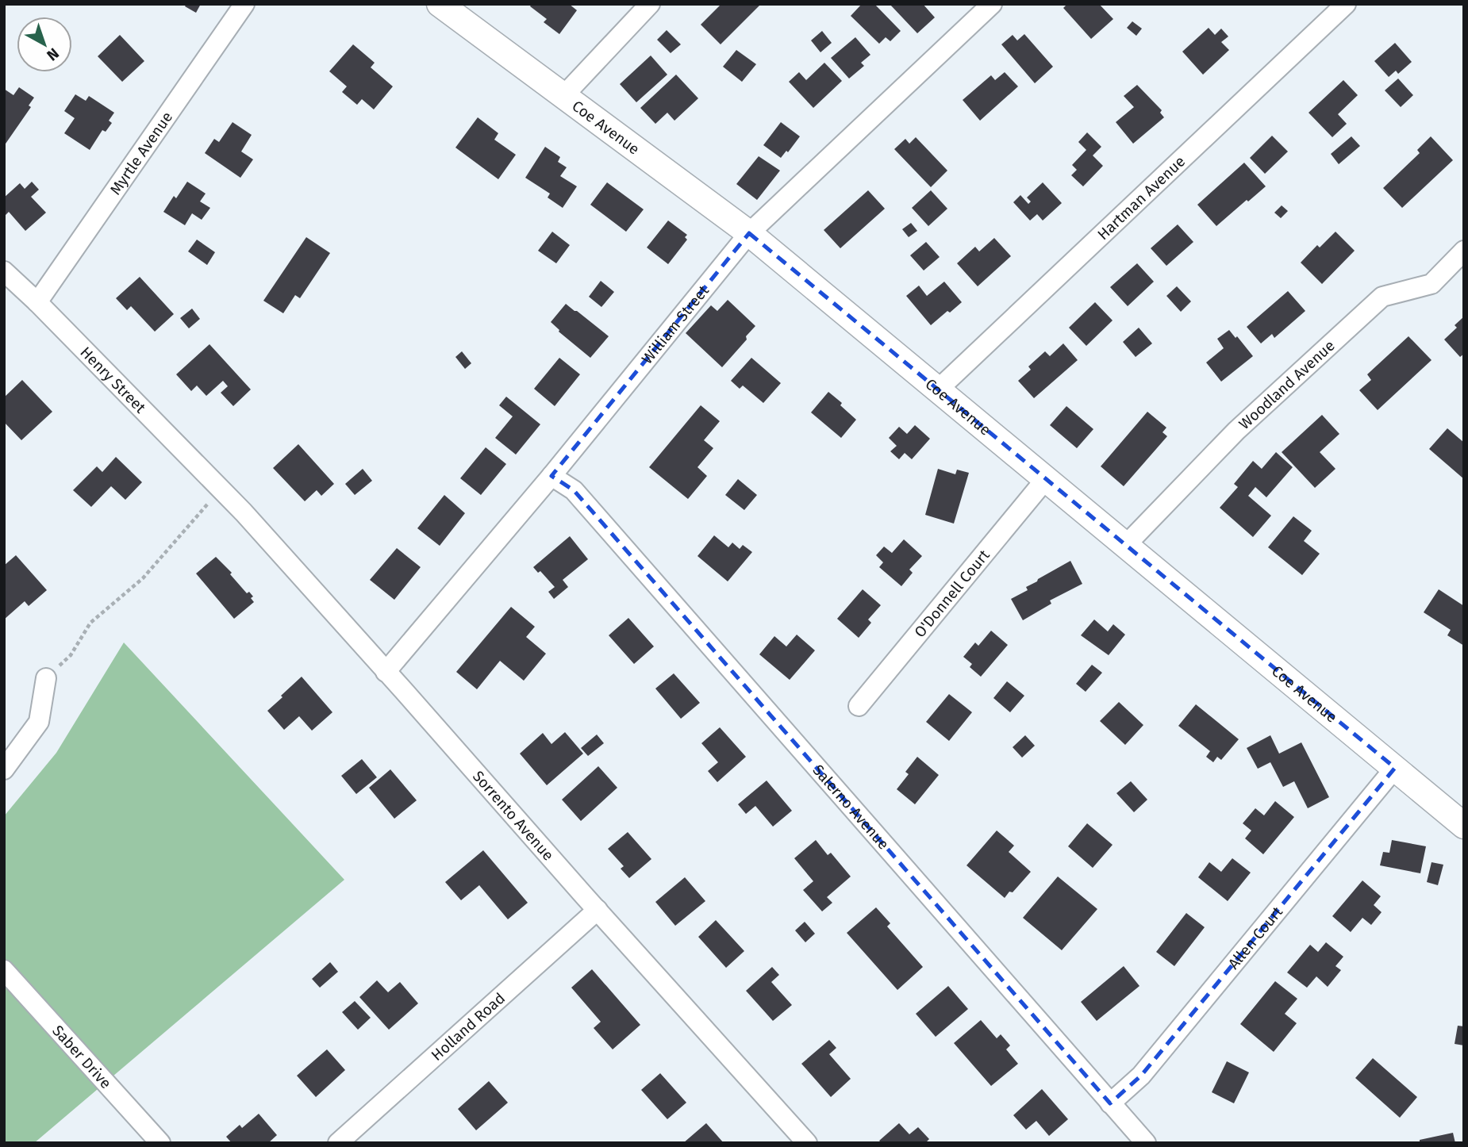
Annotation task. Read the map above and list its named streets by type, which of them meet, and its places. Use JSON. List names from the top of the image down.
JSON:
{
  "streets": {
    "street": [
      "Coe Avenue",
      "Myrtle Avenue",
      "Hartman Avenue",
      "William Street",
      "Henry Street",
      "Woodland Avenue",
      "O'Donnell Court",
      "Salerno Avenue",
      "Sorrento Avenue",
      "Allen Court",
      "Holland Road",
      "Saber Drive"
    ]
  },
  "crossings": [
    ["Coe Avenue", "Hartman Avenue"],
    ["Coe Avenue", "William Street"],
    ["Coe Avenue", "Woodland Avenue"],
    ["Coe Avenue", "O'Donnell Court"],
    ["Coe Avenue", "Allen Court"],
    ["Myrtle Avenue", "Henry Street"],
    ["William Street", "Salerno Avenue"],
    ["William Street", "Sorrento Avenue"],
    ["Henry Street", "Sorrento Avenue"],
    ["Salerno Avenue", "Allen Court"],
    ["Sorrento Avenue", "Holland Road"]
  ],
  "north": "bottom right"
}
